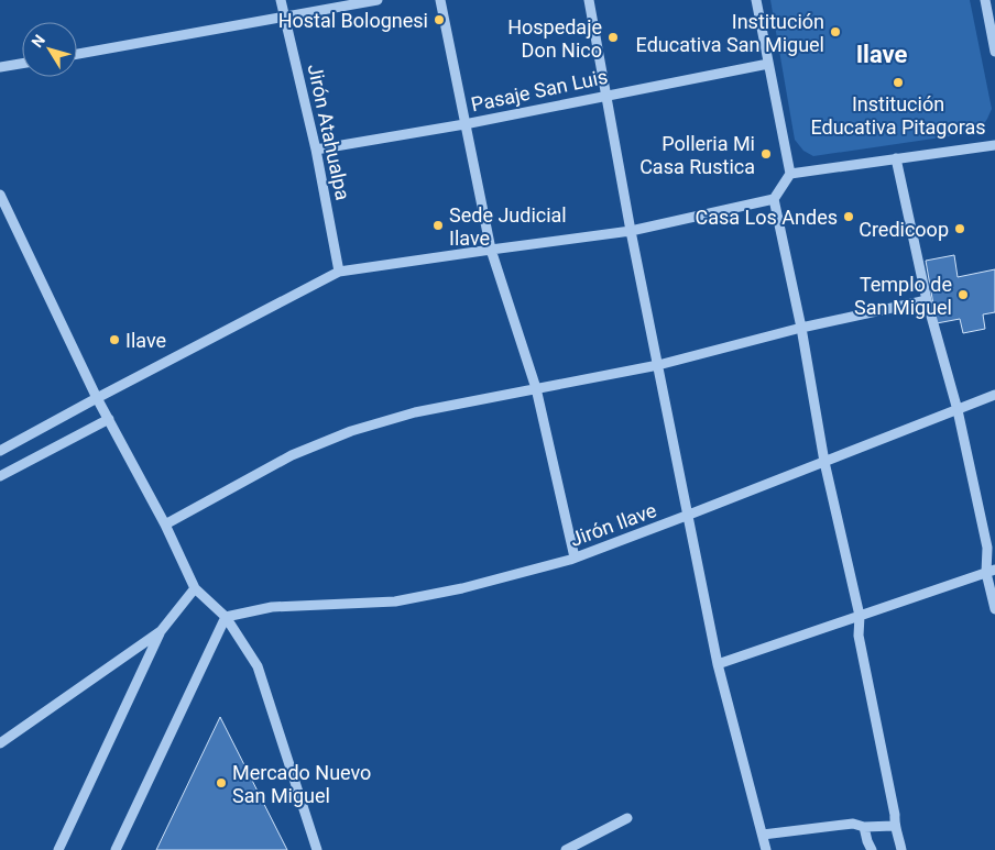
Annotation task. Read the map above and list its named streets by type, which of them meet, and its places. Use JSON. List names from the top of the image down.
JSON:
{
  "streets": {
    "street": ["Pasaje San Luis", "Jirón Atahualpa", "Jirón Ilave"]
  },
  "crossings": [
    ["Pasaje San Luis", "Jirón Atahualpa"]
  ],
  "districts": ["Ilave"],
  "places": [
    "Hostal Bolognesi",
    "Institución Educativa San Miguel",
    "Hospedaje Don Nico",
    "Institución Educativa Pitagoras",
    "Polleria Mi Casa Rustica",
    "Casa Los Andes",
    "Sede Judicial Ilave",
    "Credicoop",
    "Templo de San Miguel",
    "Ilave",
    "Mercado Nuevo San Miguel"
  ],
  "north": "top left"
}
